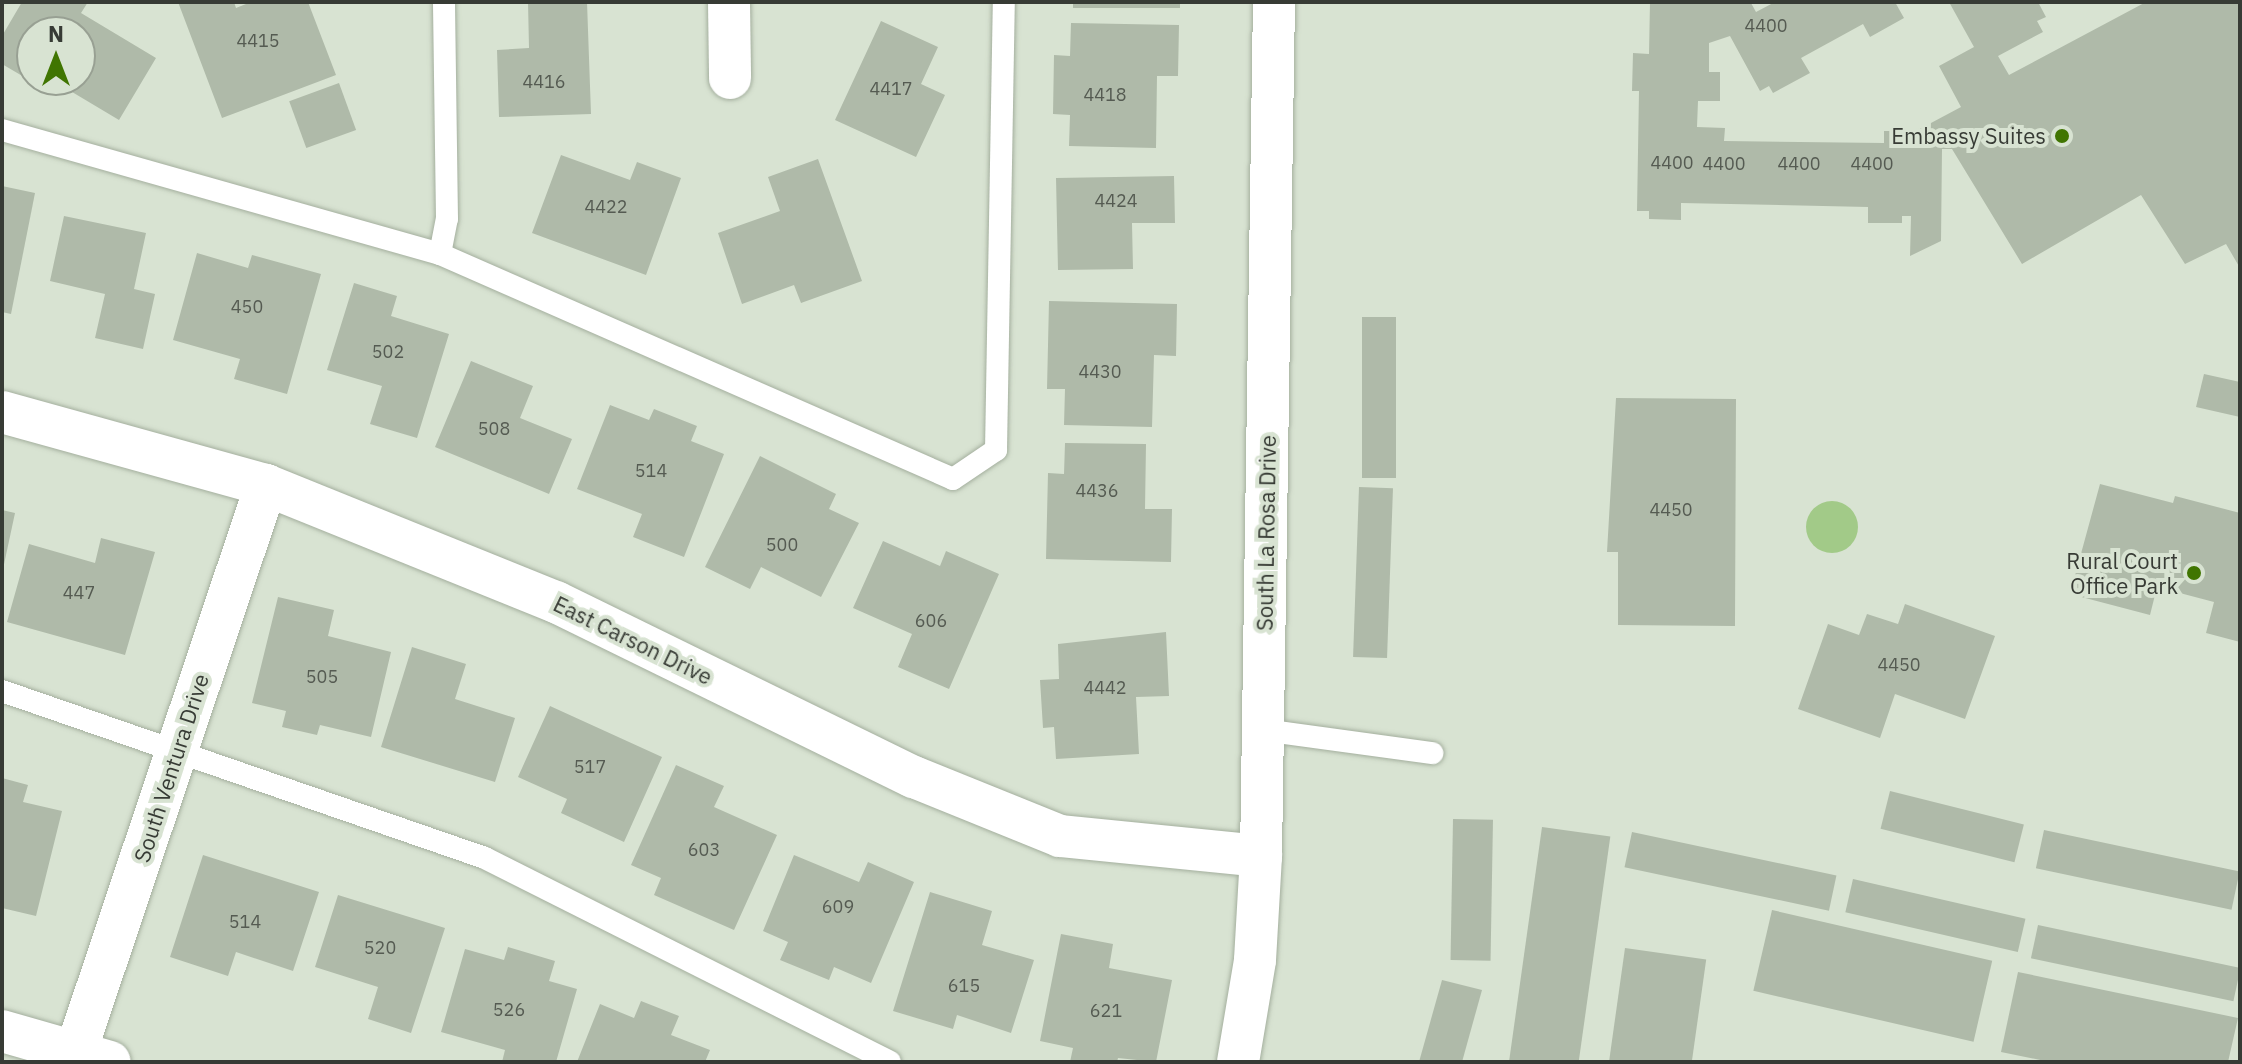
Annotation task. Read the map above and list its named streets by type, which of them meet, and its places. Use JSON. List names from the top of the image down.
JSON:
{
  "streets": {
    "street": ["South La Rosa Drive", "East Carson Drive", "South Ventura Drive"]
  },
  "crossings": [
    ["South La Rosa Drive", "East Carson Drive"],
    ["East Carson Drive", "South Ventura Drive"]
  ],
  "places": ["Embassy Suites", "Rural Court Office Park"],
  "house_numbers": [
    "4400",
    "4415",
    "4416",
    "4417",
    "4418",
    "4400",
    "4400",
    "4400",
    "4400",
    "4424",
    "4422",
    "450",
    "502",
    "4430",
    "508",
    "514",
    "4436",
    "4450",
    "500",
    "447",
    "606",
    "4450",
    "505",
    "4442",
    "517",
    "603",
    "609",
    "514",
    "520",
    "615",
    "526",
    "621"
  ],
  "north": "top"
}
